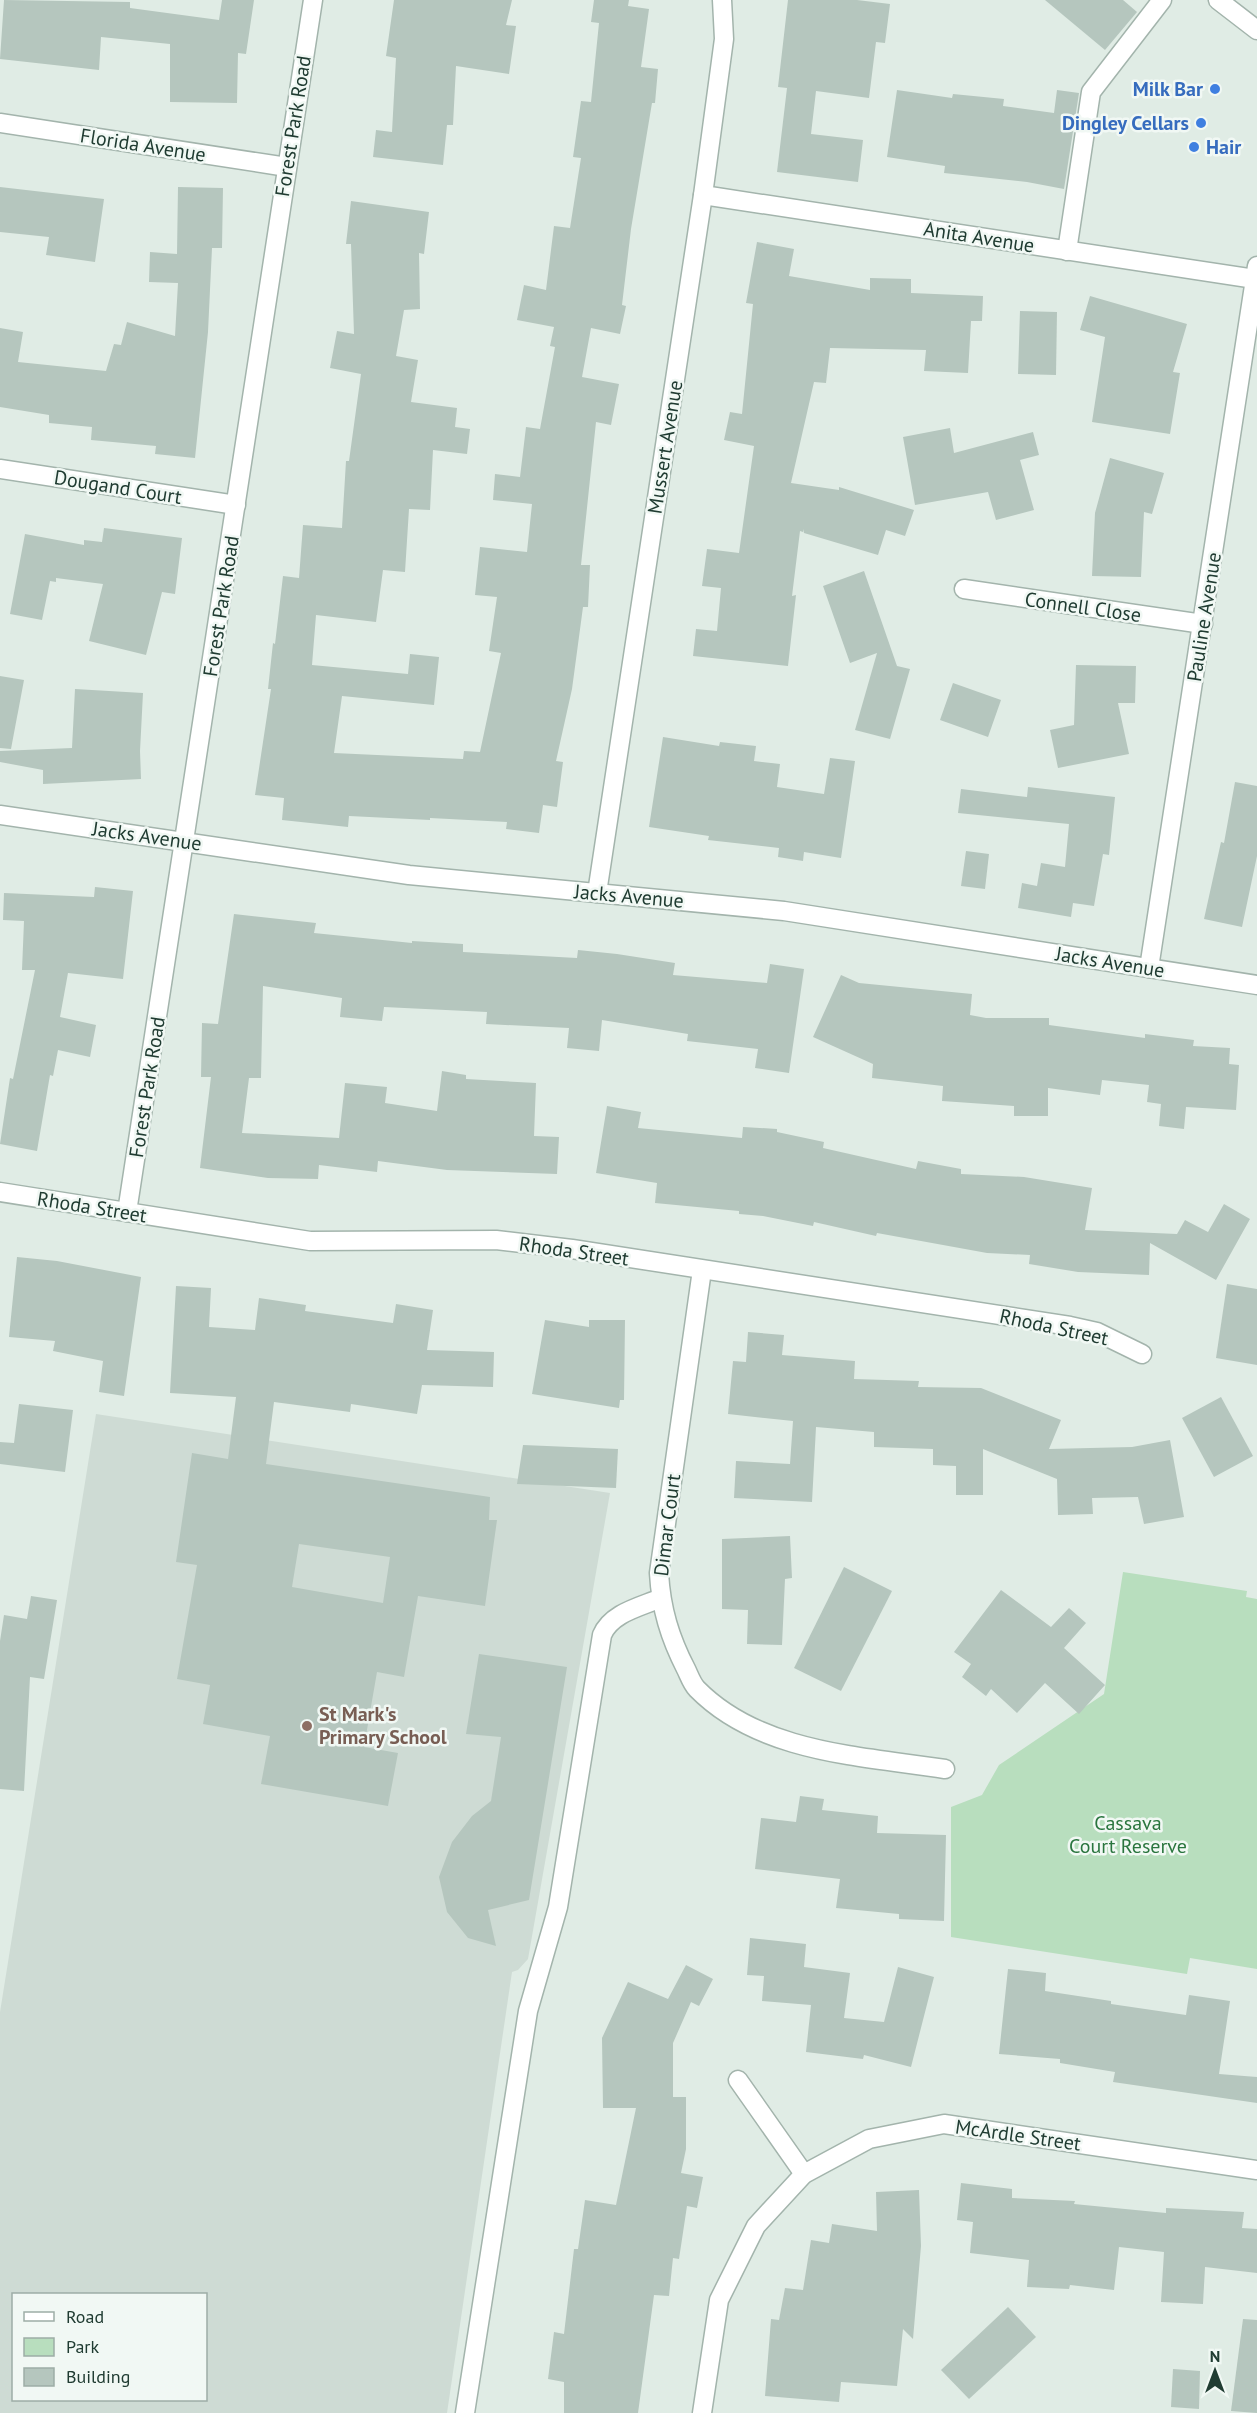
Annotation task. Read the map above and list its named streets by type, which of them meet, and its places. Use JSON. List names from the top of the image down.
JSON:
{
  "streets": {
    "street": [
      "Forest Park Road",
      "Florida Avenue",
      "Anita Avenue",
      "Mussert Avenue",
      "Dougand Court",
      "Connell Close",
      "Pauline Avenue",
      "Jacks Avenue",
      "Rhoda Street",
      "Dimar Court",
      "McArdle Street"
    ]
  },
  "crossings": [
    ["Forest Park Road", "Florida Avenue"],
    ["Forest Park Road", "Dougand Court"],
    ["Forest Park Road", "Jacks Avenue"],
    ["Forest Park Road", "Rhoda Street"],
    ["Anita Avenue", "Mussert Avenue"],
    ["Anita Avenue", "Pauline Avenue"],
    ["Mussert Avenue", "Jacks Avenue"],
    ["Connell Close", "Pauline Avenue"],
    ["Pauline Avenue", "Jacks Avenue"],
    ["Rhoda Street", "Dimar Court"]
  ],
  "parks": ["Cassava Court Reserve"],
  "places": [
    "Milk Bar",
    "Dingley Cellars",
    "Hair",
    "St Mark's Primary School"
  ],
  "legend": ["Road", "Park", "Building"],
  "north": "top"
}
